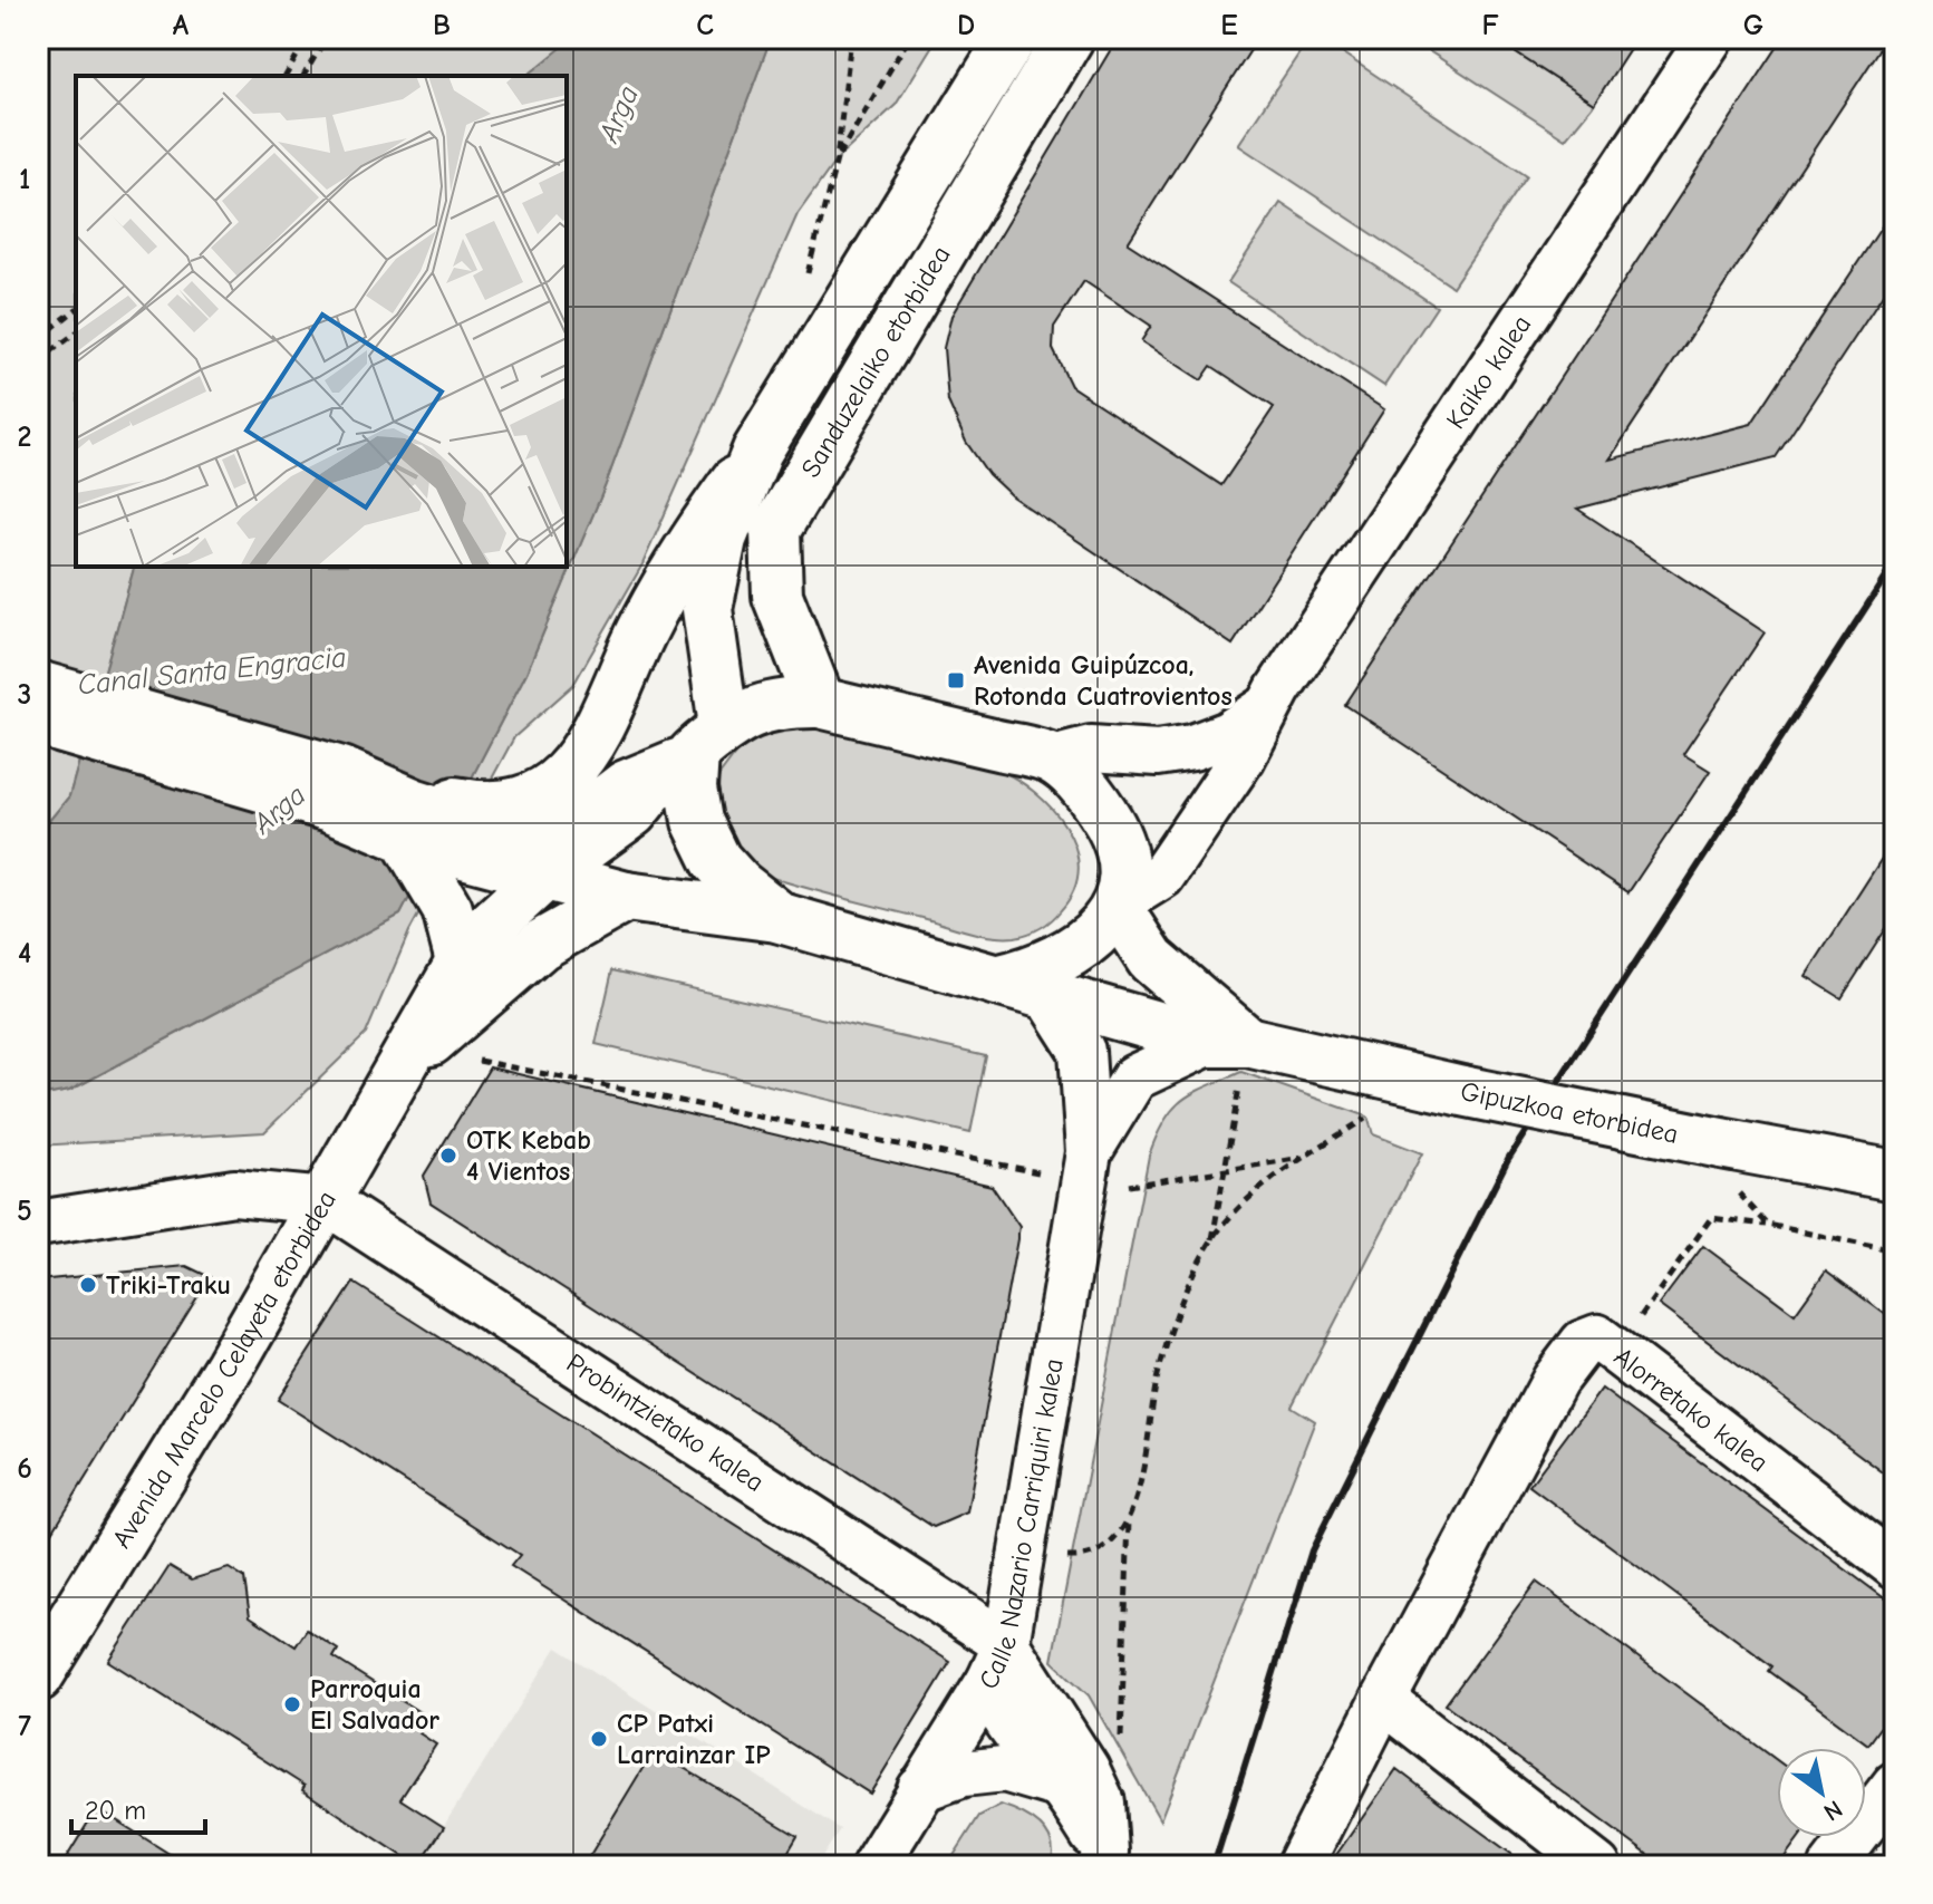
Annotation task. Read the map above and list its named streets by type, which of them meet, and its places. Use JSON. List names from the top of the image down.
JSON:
{
  "streets": {
    "main road": ["Sanduzelaiko etorbidea", "Gipuzkoa etorbidea", "Avenida Marcelo Celayeta etorbidea"],
    "street": [
      "Kaiko kalea",
      "Alorretako kalea",
      "Probintzietako kalea",
      "Calle Nazario Carriquiri kalea"
    ]
  },
  "crossings": [
    ["Sanduzelaiko etorbidea", "Gipuzkoa etorbidea"],
    ["Kaiko kalea", "Gipuzkoa etorbidea"],
    ["Gipuzkoa etorbidea", "Calle Nazario Carriquiri kalea"],
    ["Avenida Marcelo Celayeta etorbidea", "Probintzietako kalea"],
    ["Probintzietako kalea", "Calle Nazario Carriquiri kalea"]
  ],
  "water": ["Arga", "Canal Santa Engracia"],
  "places": {
    "transit": ["Avenida Guipúzcoa, Rotonda Cuatrovientos"],
    "other": [
      "OTK Kebab 4 Vientos",
      "Triki-Traku",
      "Parroquia El Salvador",
      "CP Patxi Larrainzar IP"
    ]
  },
  "scale_bar": "20 m",
  "north": "bottom right",
  "grid": {
    "columns": [
      "A",
      "B",
      "C",
      "D",
      "E",
      "F",
      "G"
    ],
    "rows": [
      "1",
      "2",
      "3",
      "4",
      "5",
      "6",
      "7"
    ]
  }
}
